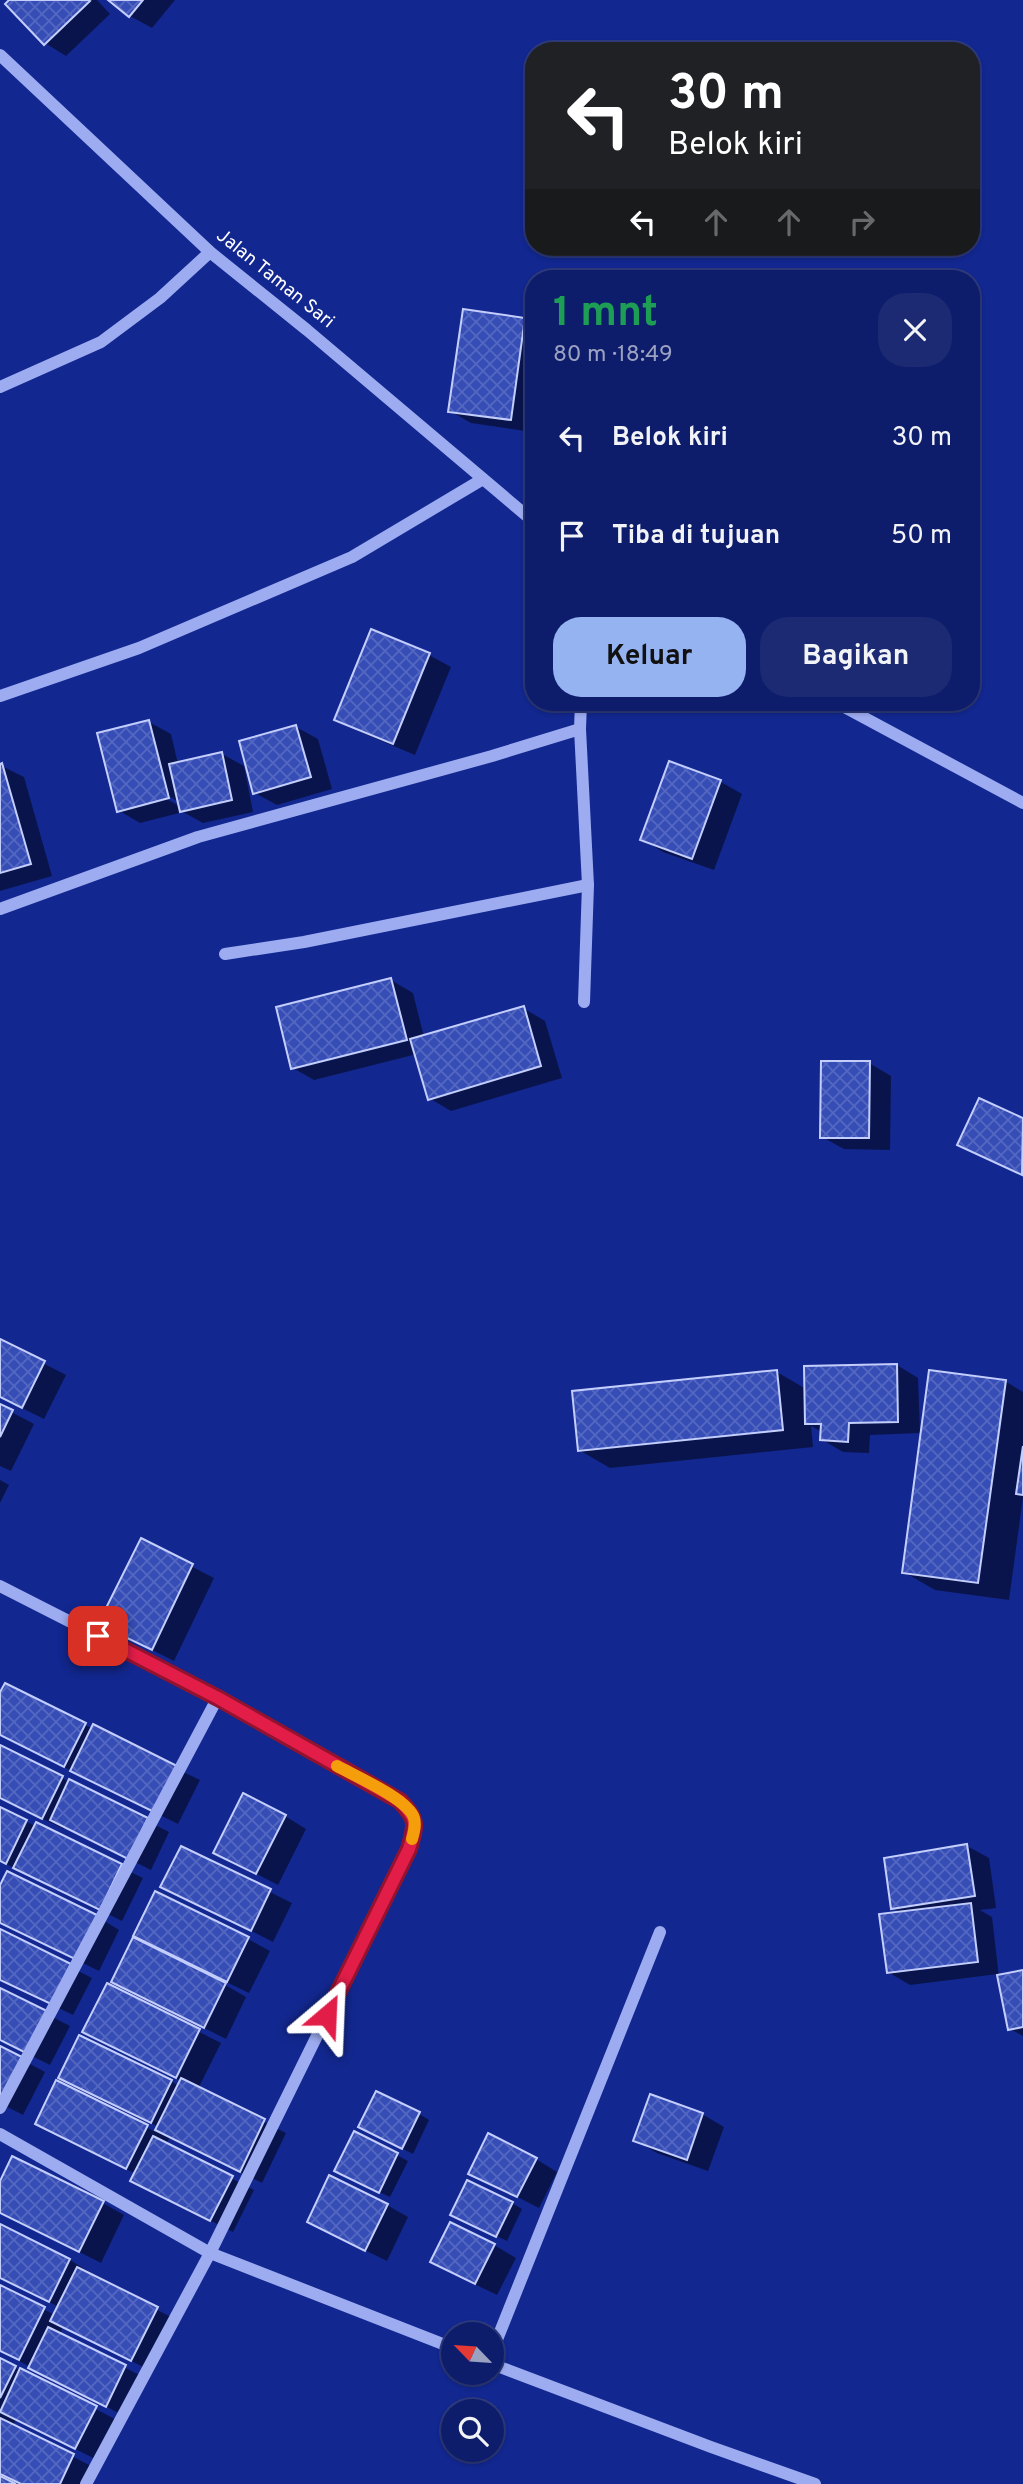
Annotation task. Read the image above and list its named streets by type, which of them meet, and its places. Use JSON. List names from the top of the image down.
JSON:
{
  "streets": {
    "street": ["Jalan Taman Sari"]
  },
  "north": "top left",
  "page": {
    "turn": ["30 m", "Belok kiri"],
    "heading": ["1 mnt", "80 m · 18:49"],
    "list": [
      {
        "name": "Belok kiri",
        "value": "30 m"
      },
      {
        "name": "Tiba di tujuan",
        "value": "50 m"
      }
    ],
    "buttons": ["Keluar", "Bagikan"]
  }
}
